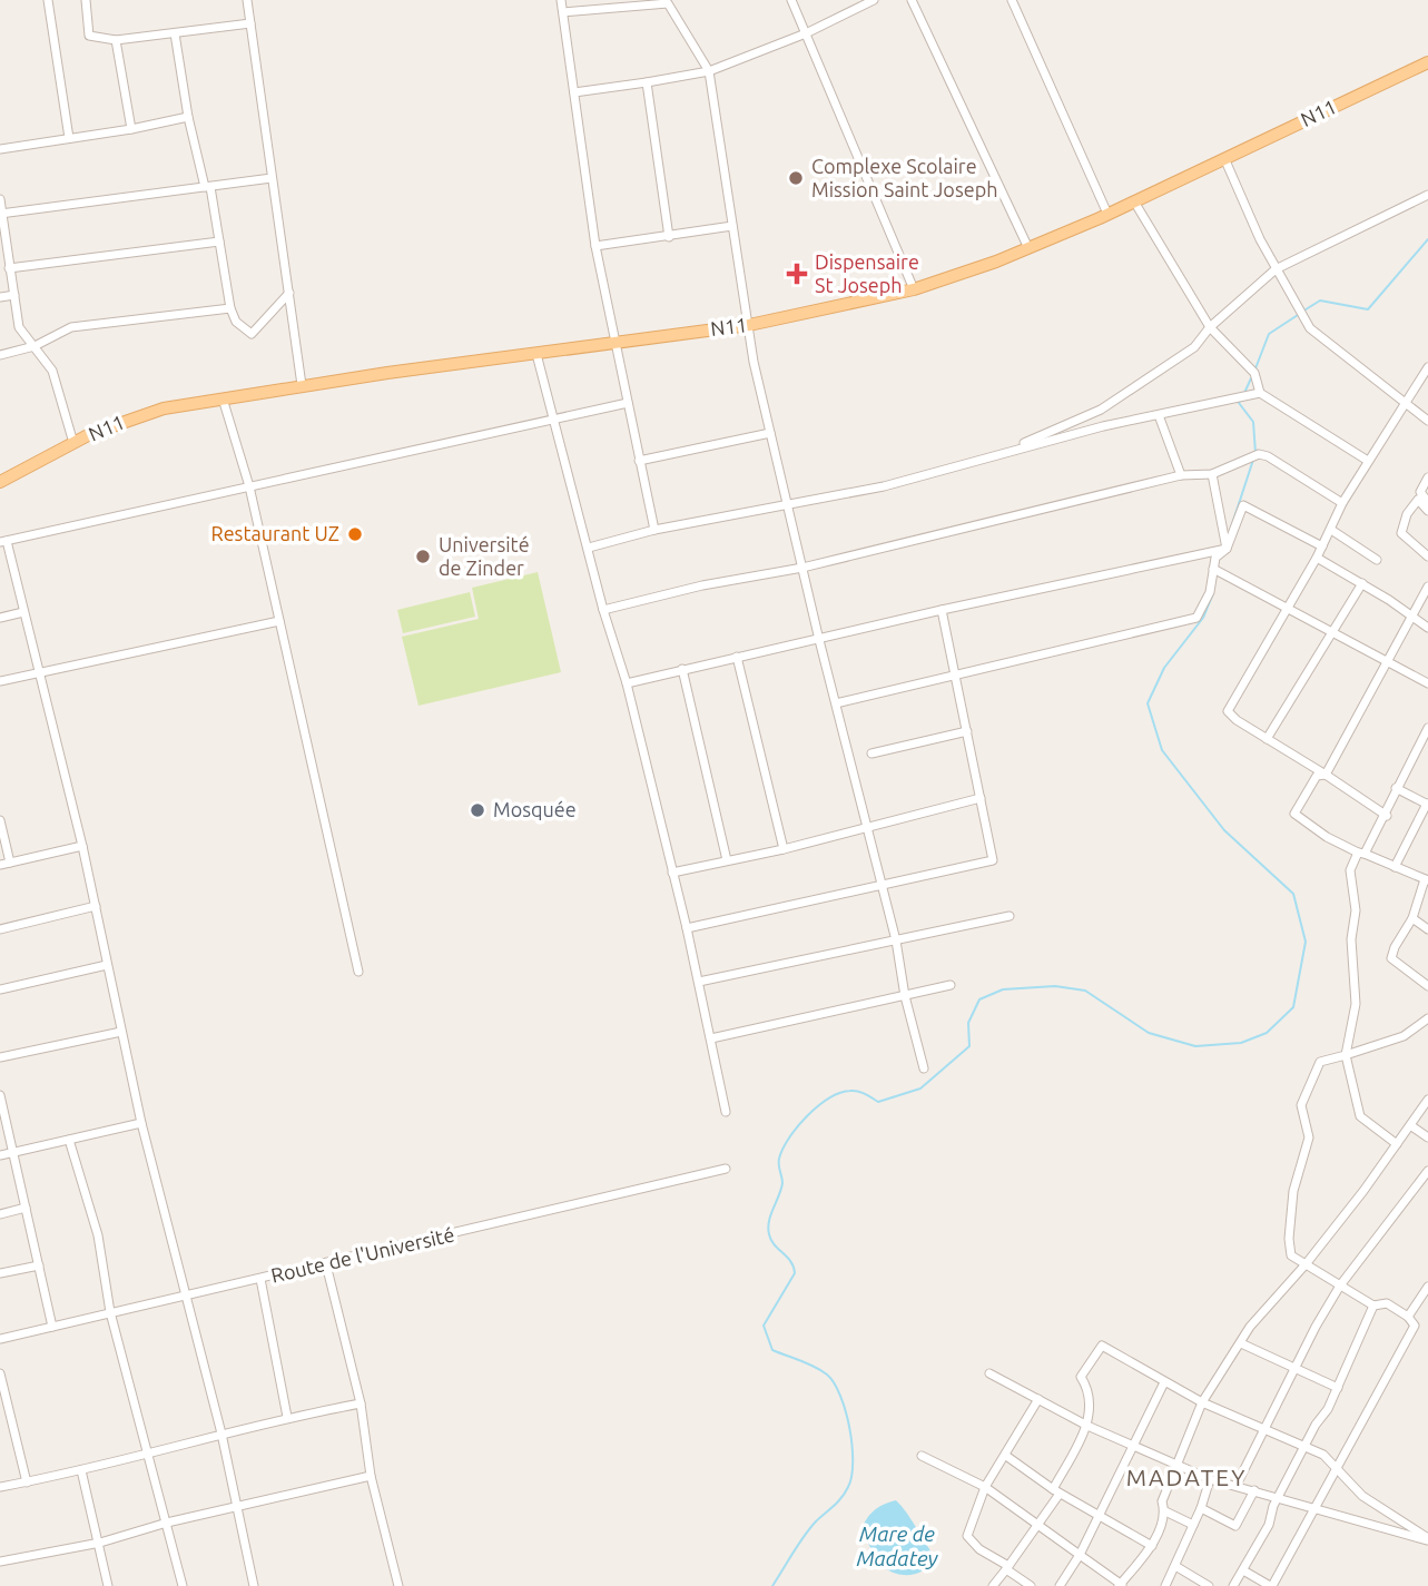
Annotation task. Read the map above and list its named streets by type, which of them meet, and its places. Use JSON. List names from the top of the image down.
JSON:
{
  "streets": {
    "main road": ["N11"],
    "street": ["Route de l'Université"]
  },
  "districts": ["MADATEY"],
  "water": ["Mare de Madatey"],
  "places": {
    "other": [
      "Complexe Scolaire Mission Saint Joseph",
      "Restaurant UZ",
      "Université de Zinder",
      "Mosquée"
    ],
    "health": ["Dispensaire St Joseph"]
  }
}
